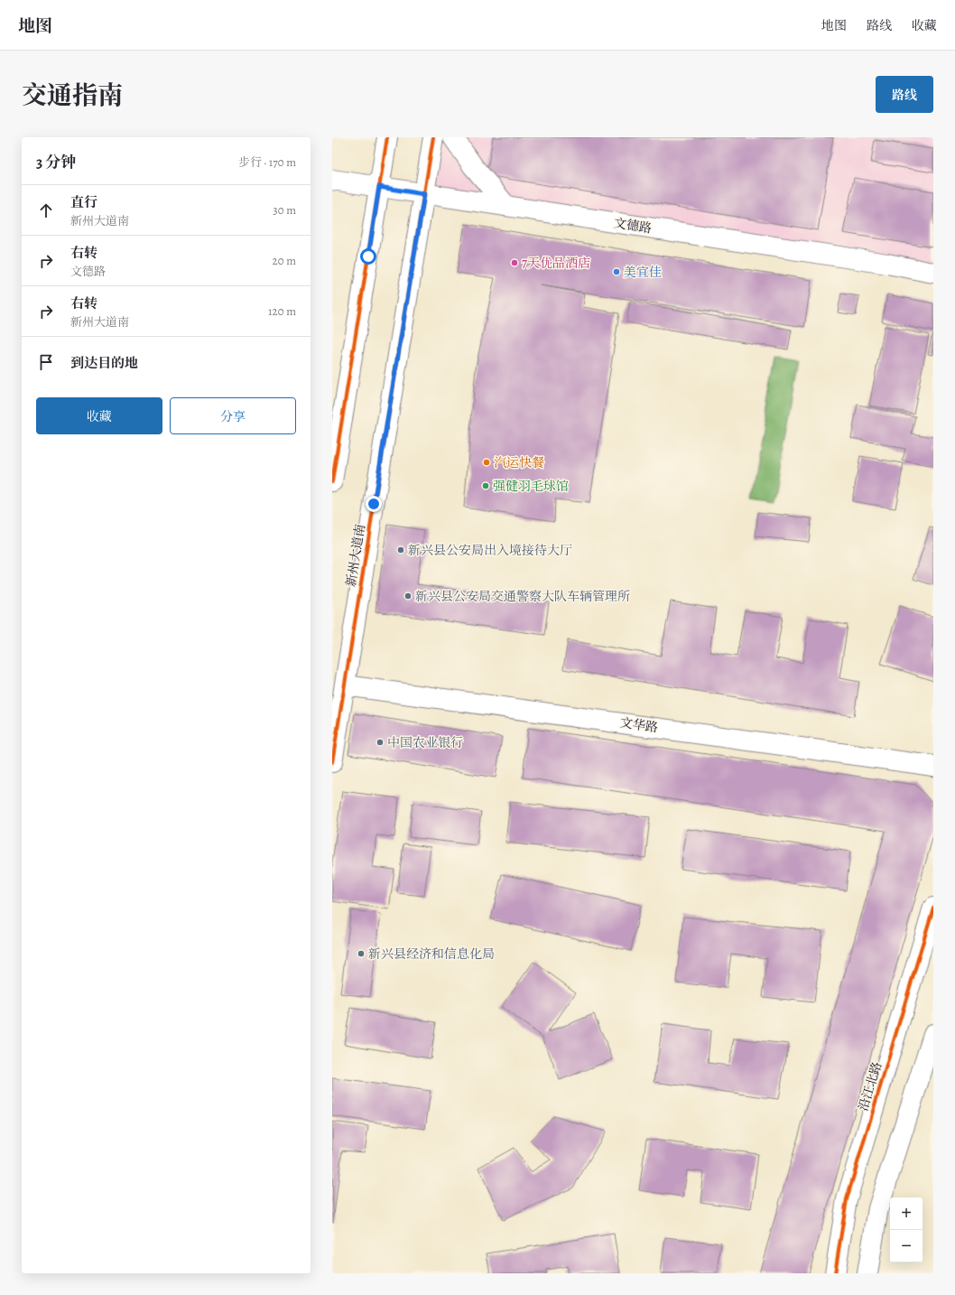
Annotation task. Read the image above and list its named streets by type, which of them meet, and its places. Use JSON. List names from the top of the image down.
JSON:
{
  "streets": {
    "main road": [
      "文德路",
      "新州大道南",
      "文华路",
      "沿江北路"
    ]
  },
  "crossings": [
    ["文德路", "新州大道南"],
    ["新州大道南", "文华路"]
  ],
  "places": [
    "7天优品酒店",
    "美宜佳",
    "汽运快餐",
    "强健羽毛球馆",
    "新兴县公安局出入境接待大厅",
    "新兴县公安局交通警察大队车辆管理所",
    "中国农业银行",
    "新兴县经济和信息化局"
  ],
  "page": {
    "header": "地图",
    "nav": ["地图", "路线", "收藏"],
    "title": "交通指南",
    "buttons": [
      "路线",
      ["收藏", "分享"]
    ],
    "heading": ["3 分钟", "步行 · 170 m"],
    "list": [
      ["直行", "新州大道南", "30 m"],
      ["右转", "文德路", "20 m"],
      ["右转", "新州大道南", "120 m"],
      "到达目的地"
    ],
    "map_buttons": ["+", "−"]
  }
}
